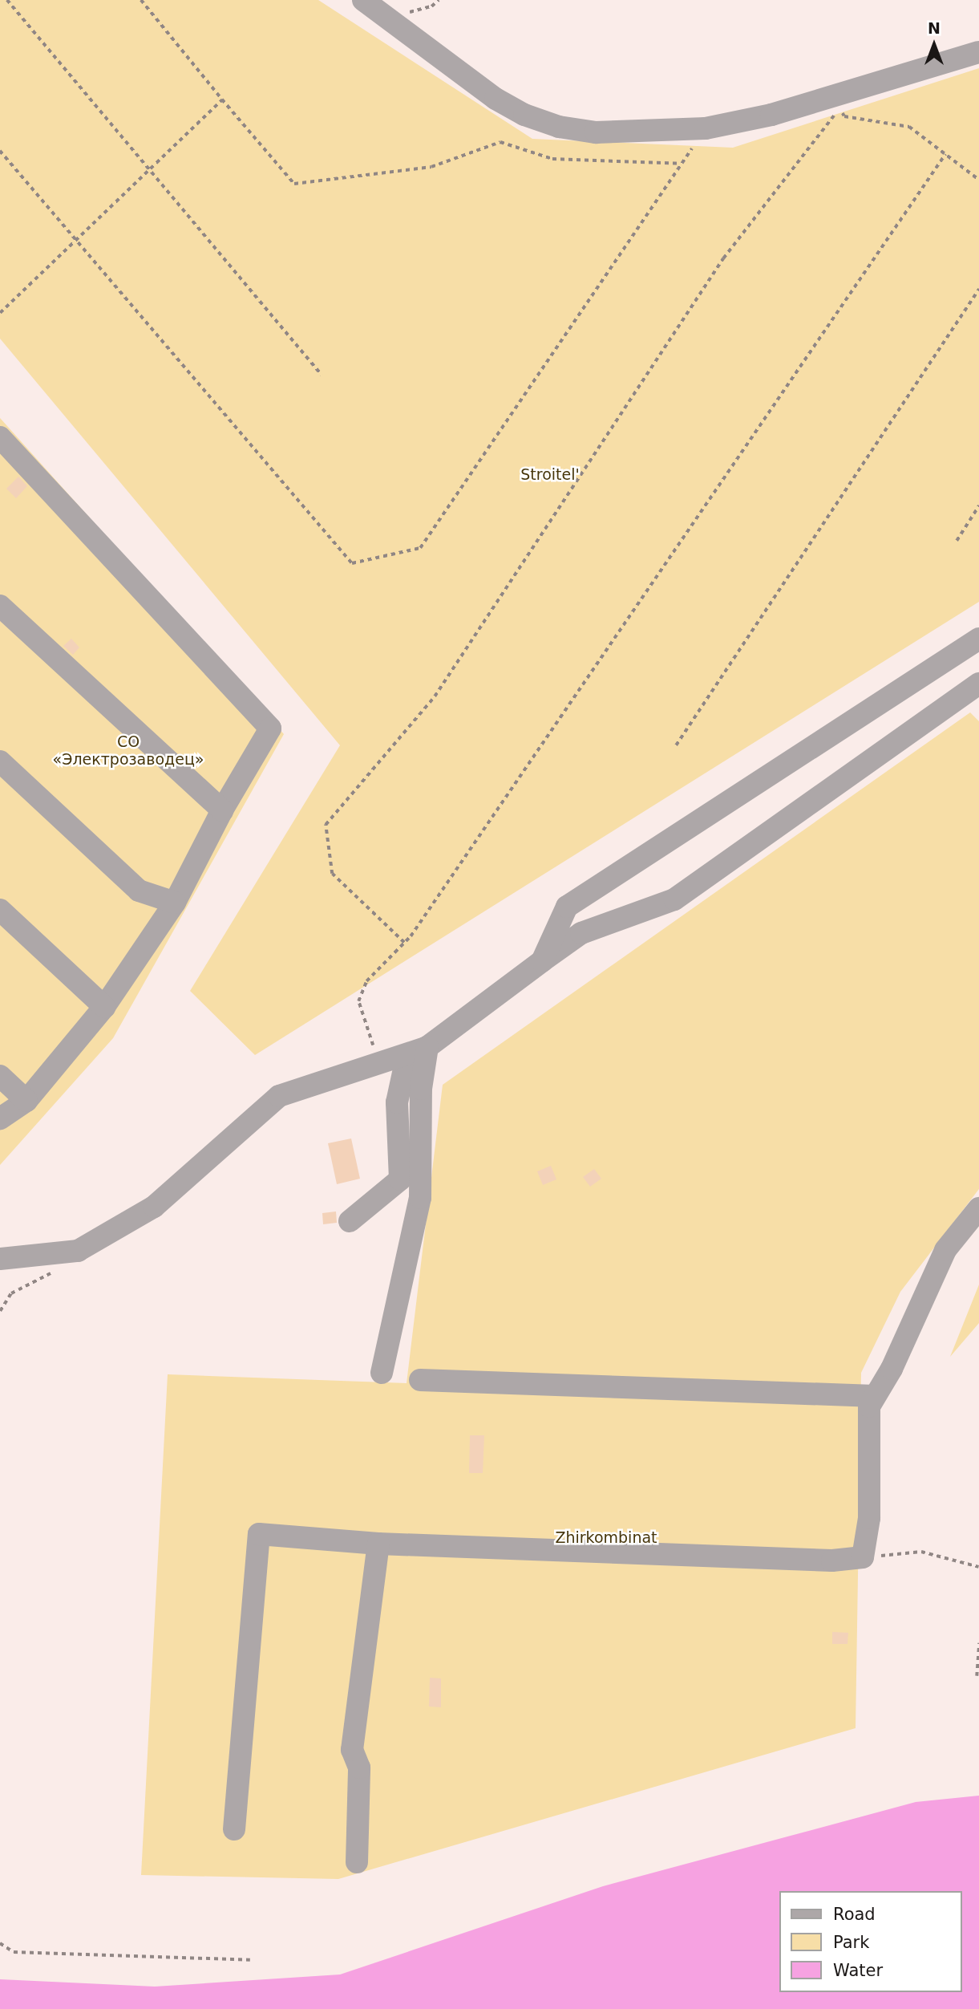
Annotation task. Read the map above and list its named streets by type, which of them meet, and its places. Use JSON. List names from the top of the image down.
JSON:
{
  "parks": ["Stroitel'", "СО «Электрозаводец»", "Zhirkombinat"],
  "legend": ["Road", "Park", "Water"],
  "north": "top"
}
